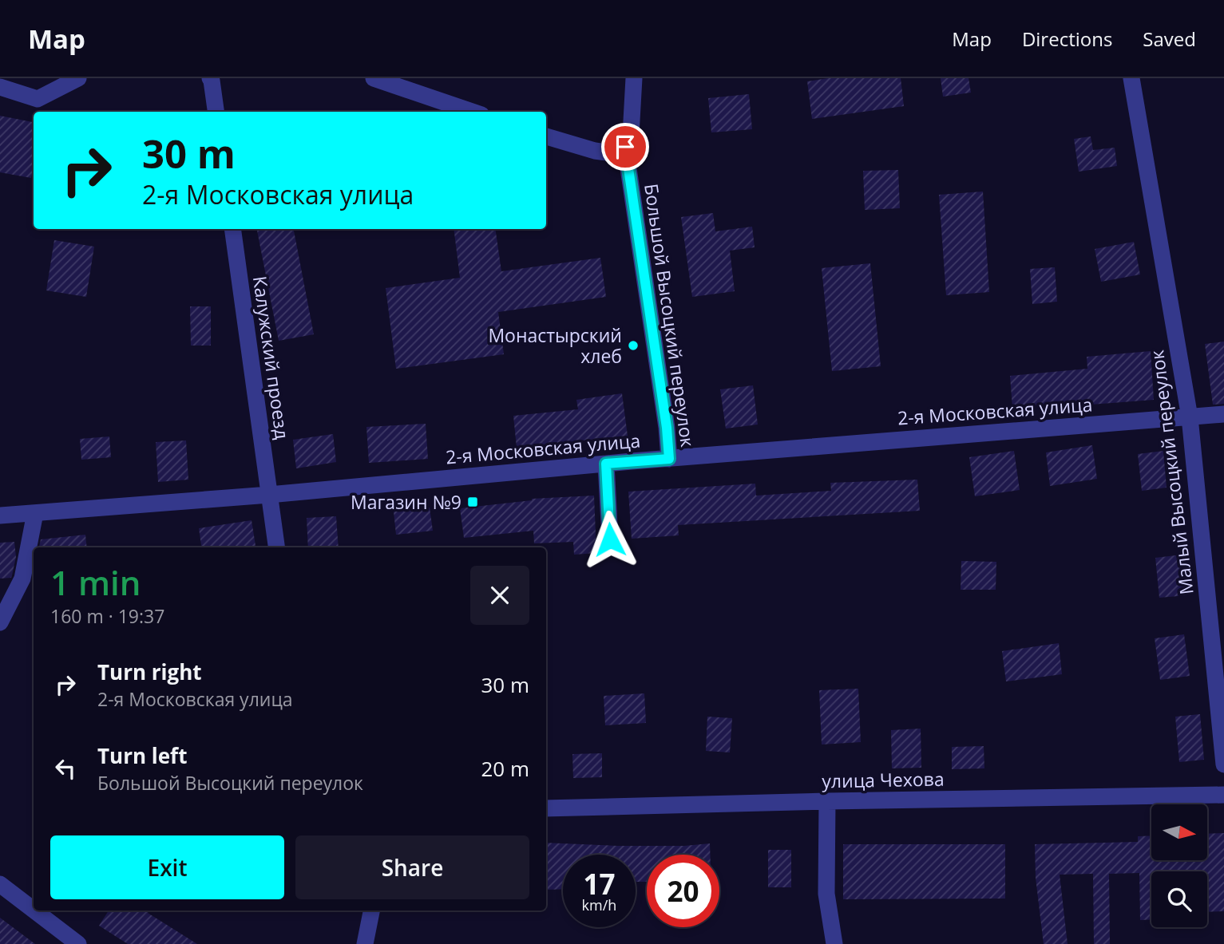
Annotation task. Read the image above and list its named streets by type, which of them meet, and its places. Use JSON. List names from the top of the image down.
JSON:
{
  "streets": {
    "street": [
      "Большой Высоцкий переулок",
      "Калужский проезд",
      "2-я Московская улица",
      "Малый Высоцкий переулок",
      "улица Чехова"
    ]
  },
  "crossings": [
    ["Большой Высоцкий переулок", "2-я Московская улица"],
    ["Калужский проезд", "2-я Московская улица"],
    ["2-я Московская улица", "Малый Высоцкий переулок"]
  ],
  "places": {
    "other": ["Монастырский хлеб"],
    "transit": ["Магазин №9"]
  },
  "north": "right",
  "page": {
    "header": "Map",
    "nav": ["Map", "Directions", "Saved"],
    "turn": ["30 m", "2-я Московская улица"],
    "heading": ["1 min", "160 m · 19:37"],
    "list": [
      {
        "name": "Turn right",
        "note": "2-я Московская улица",
        "value": "30 m"
      },
      {
        "name": "Turn left",
        "note": "Большой Высоцкий переулок",
        "value": "20 m"
      }
    ],
    "buttons": ["Exit", "Share"],
    "speed": "17 km/h",
    "limit": "20"
  }
}
